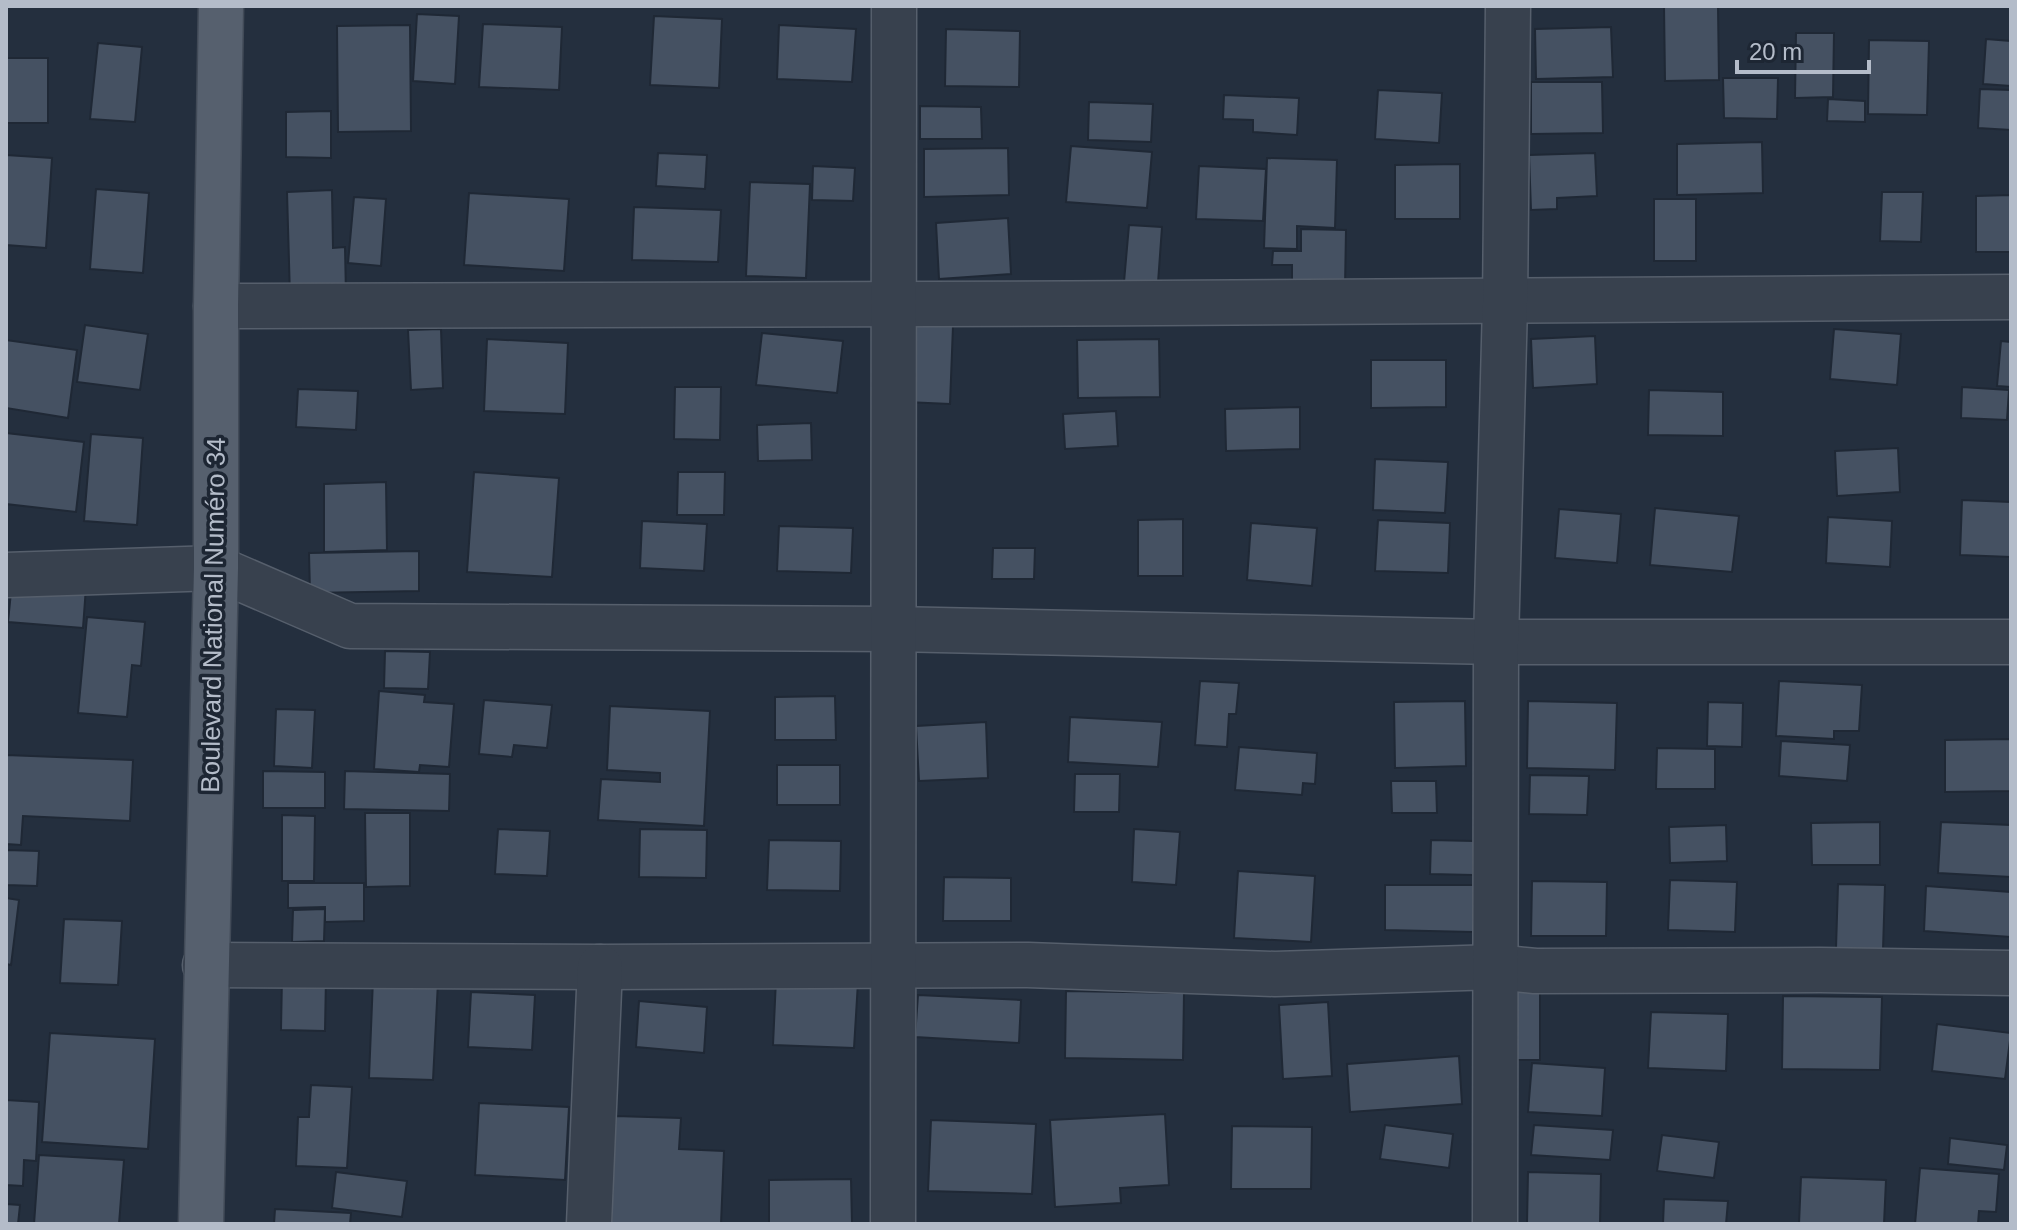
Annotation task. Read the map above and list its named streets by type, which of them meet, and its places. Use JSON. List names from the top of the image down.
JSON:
{
  "streets": {
    "main road": ["Boulevard National Numéro 34"]
  },
  "scale_bar": "20 m"
}
